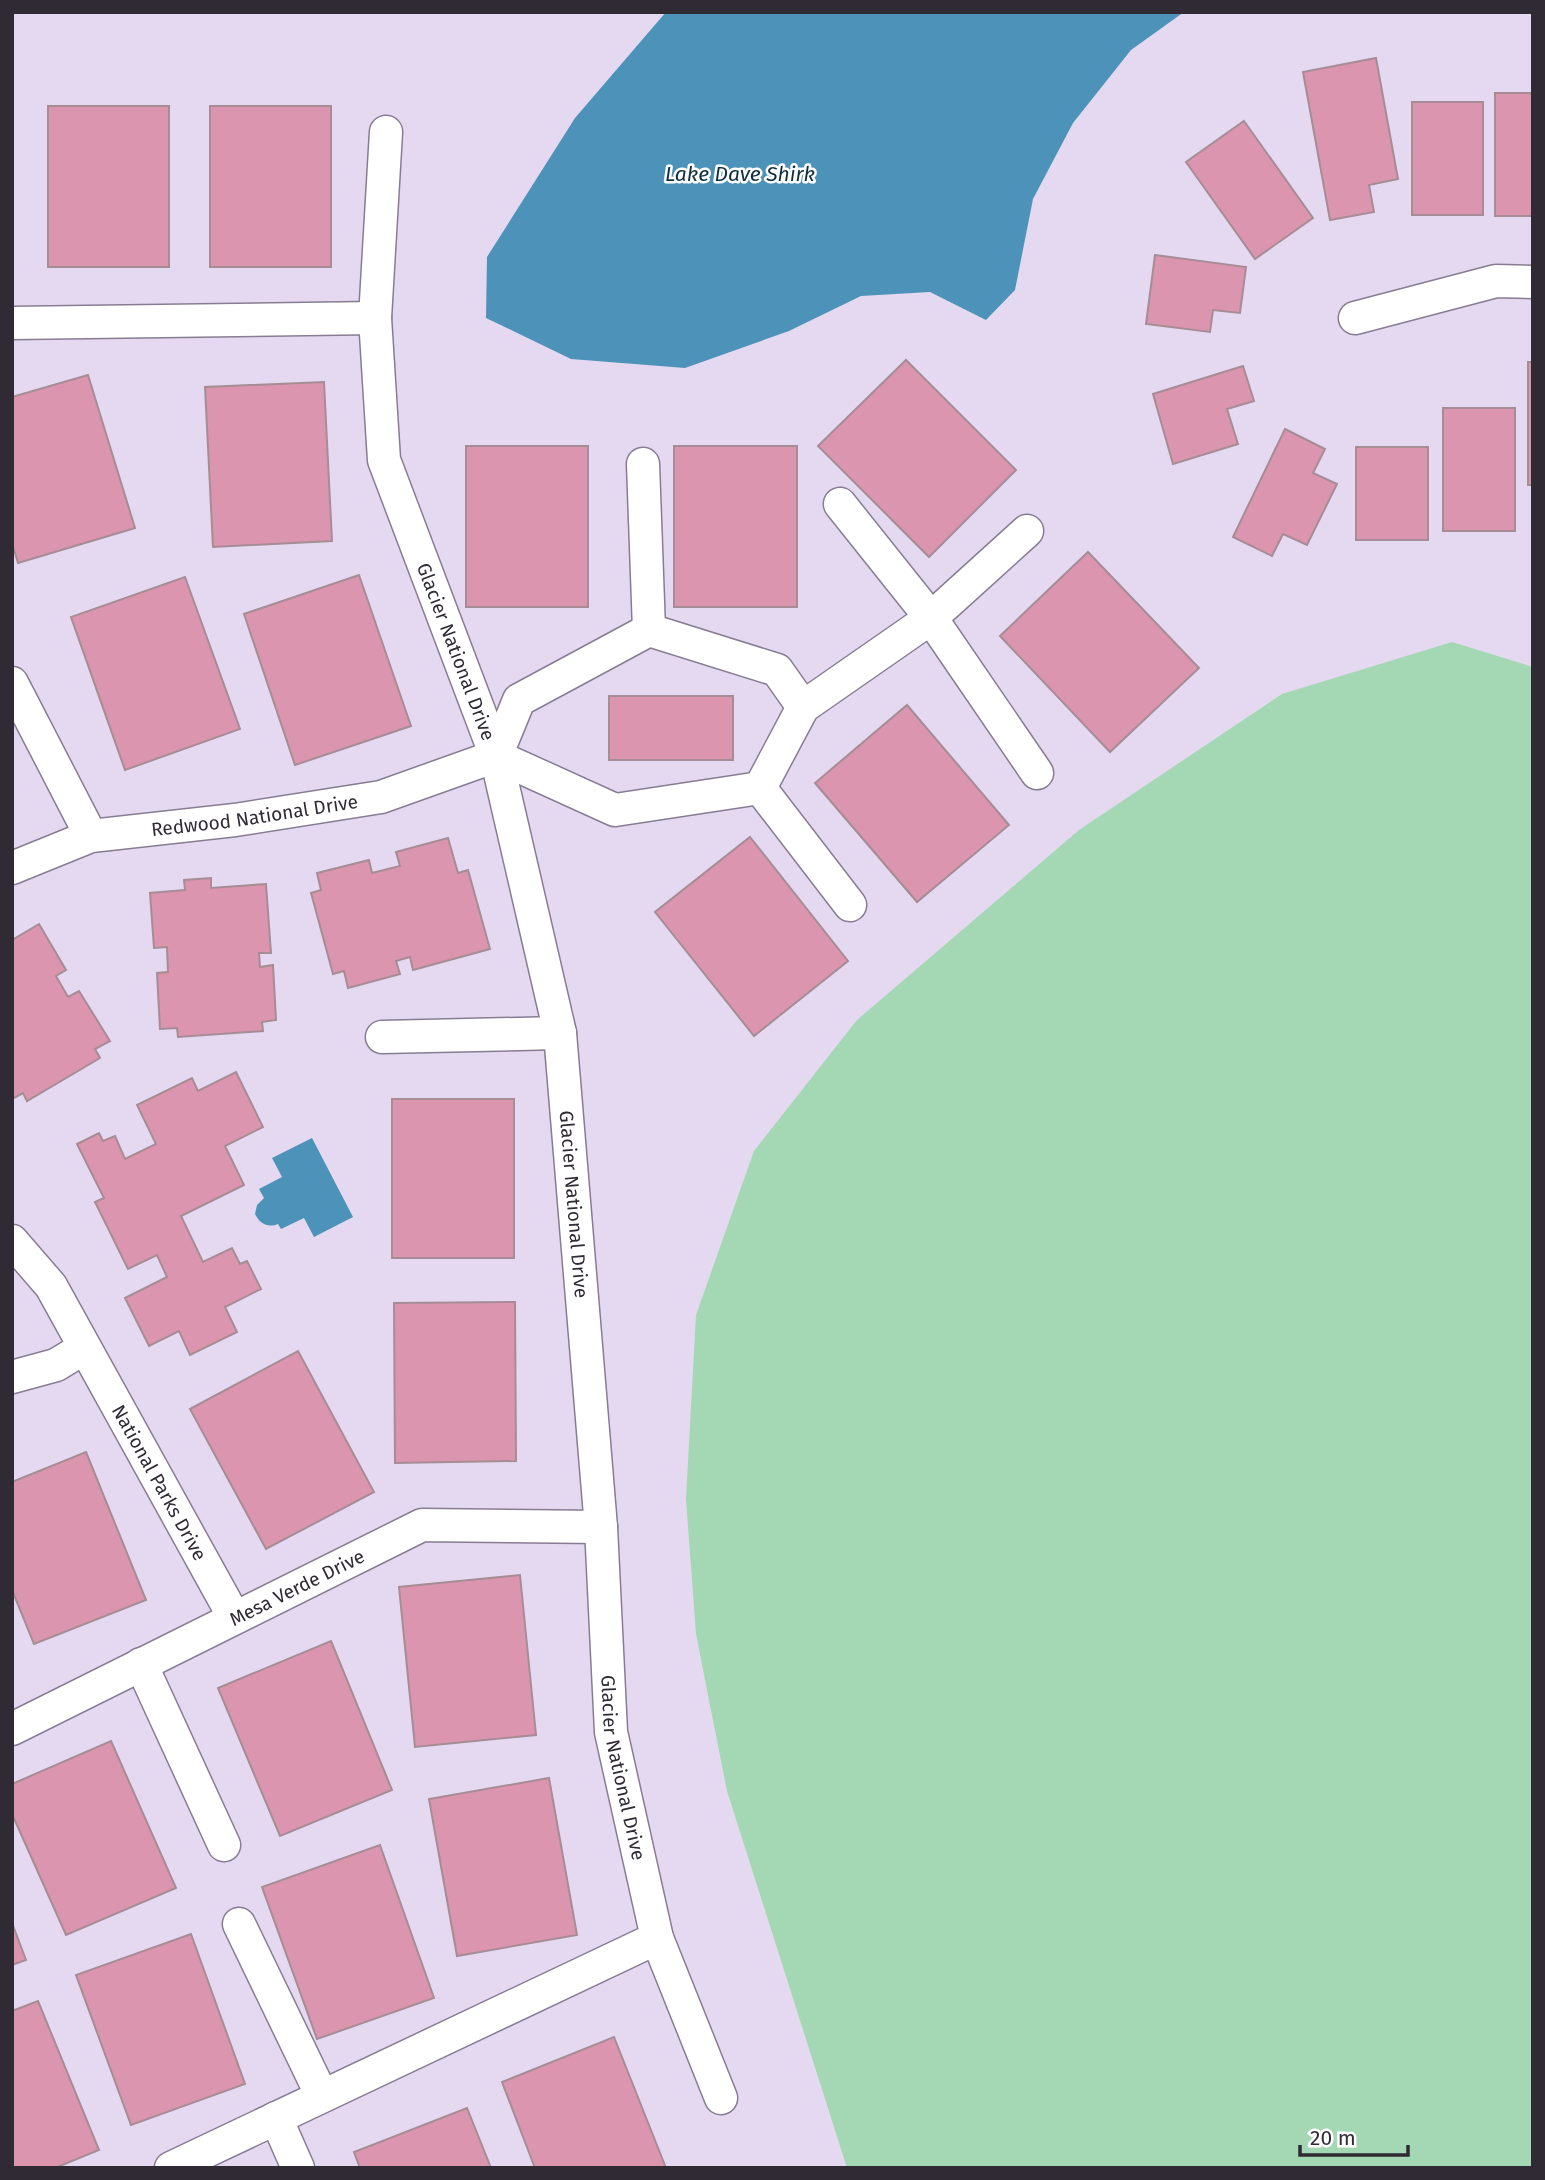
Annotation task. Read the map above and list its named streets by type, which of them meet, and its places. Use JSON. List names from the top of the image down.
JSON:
{
  "streets": {
    "street": [
      "Glacier National Drive",
      "Redwood National Drive",
      "National Parks Drive",
      "Mesa Verde Drive"
    ]
  },
  "crossings": [
    ["Glacier National Drive", "Redwood National Drive"],
    ["Glacier National Drive", "Mesa Verde Drive"],
    ["National Parks Drive", "Mesa Verde Drive"]
  ],
  "water": ["Lake Dave Shirk"],
  "scale_bar": "20 m"
}
